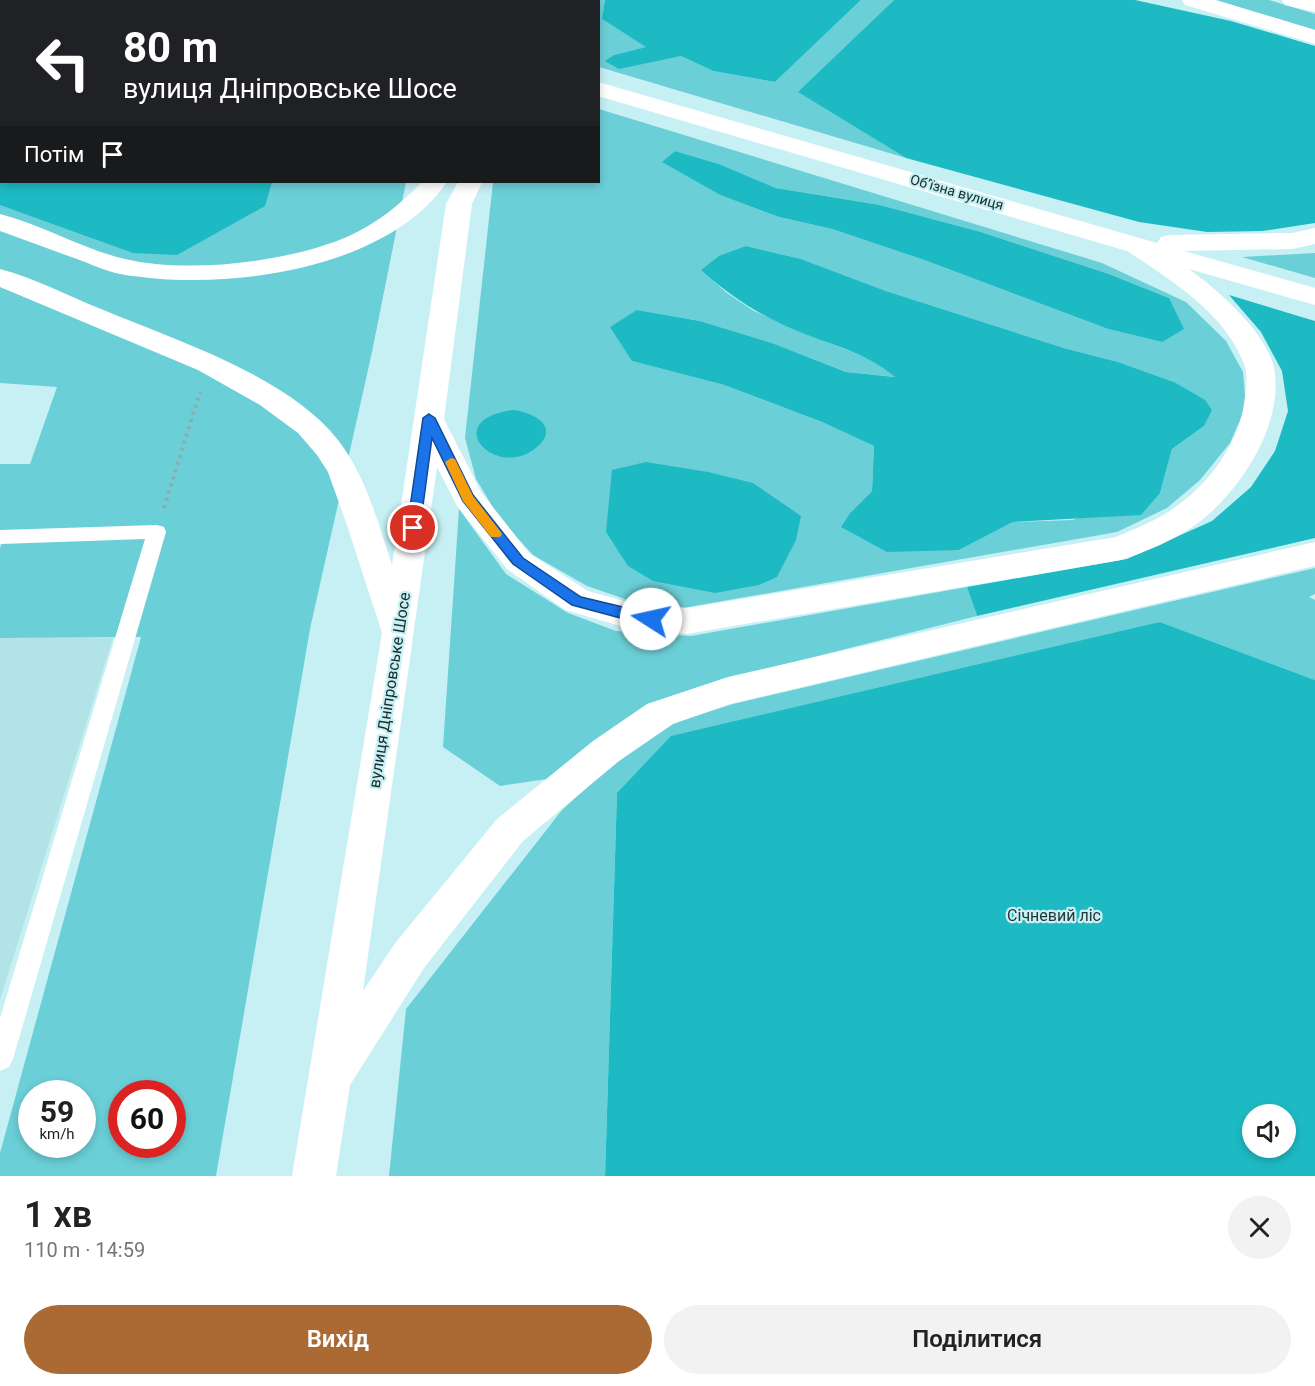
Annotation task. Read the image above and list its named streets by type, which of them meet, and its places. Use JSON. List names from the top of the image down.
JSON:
{
  "streets": {
    "main road": ["Обʼїзна вулиця", "вулиця Дніпровське Шосе"]
  },
  "parks": ["Січневий ліс"],
  "page": {
    "turn": ["80 m", "вулиця Дніпровське Шосе"],
    "then": "Потім",
    "speed": "59 km/h",
    "limit": "60",
    "heading": ["1 хв", "110 m · 14:59"],
    "buttons": ["Вихід", "Поділитися"]
  }
}
